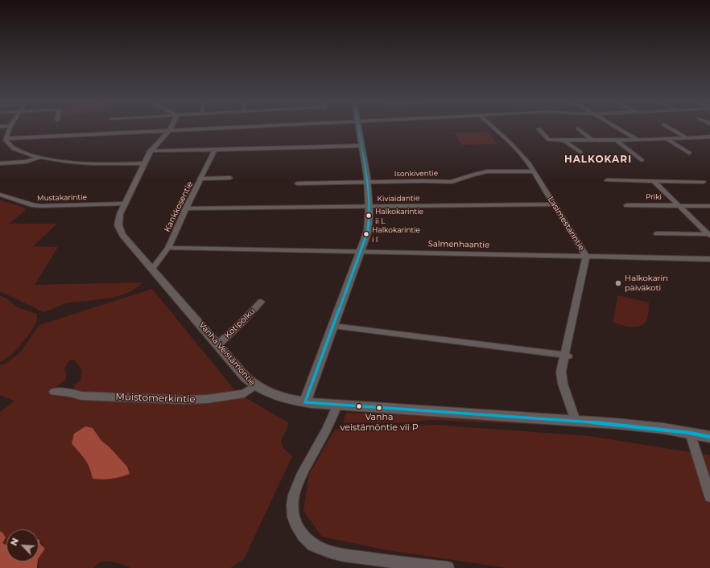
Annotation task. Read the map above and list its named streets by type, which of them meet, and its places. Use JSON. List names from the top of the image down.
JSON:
{
  "streets": {
    "street": [
      "Isonkiventie",
      "Priki",
      "Mustakarintie",
      "Kiviaidantie",
      "Kankkosentie",
      "Lasimestarintie",
      "Salmenhaantie",
      "Kotipolku",
      "Vanha Veistämöntie",
      "Muistomerkintie"
    ]
  },
  "crossings": [
    ["Isonkiventie", "Lasimestarintie"],
    ["Mustakarintie", "Vanha Veistämöntie"],
    ["Kiviaidantie", "Kankkosentie"],
    ["Kiviaidantie", "Lasimestarintie"],
    ["Kankkosentie", "Salmenhaantie"],
    ["Kankkosentie", "Vanha Veistämöntie"],
    ["Lasimestarintie", "Salmenhaantie"],
    ["Lasimestarintie", "Vanha Veistämöntie"],
    ["Kotipolku", "Vanha Veistämöntie"],
    ["Vanha Veistämöntie", "Muistomerkintie"]
  ],
  "districts": ["HALKOKARI"],
  "places": [
    "Halkokarintie ii L",
    "Halkokarintie i I",
    "Halkokarin päiväkoti",
    "Vanha veistämöntie vii P"
  ],
  "north": "top left"
}
